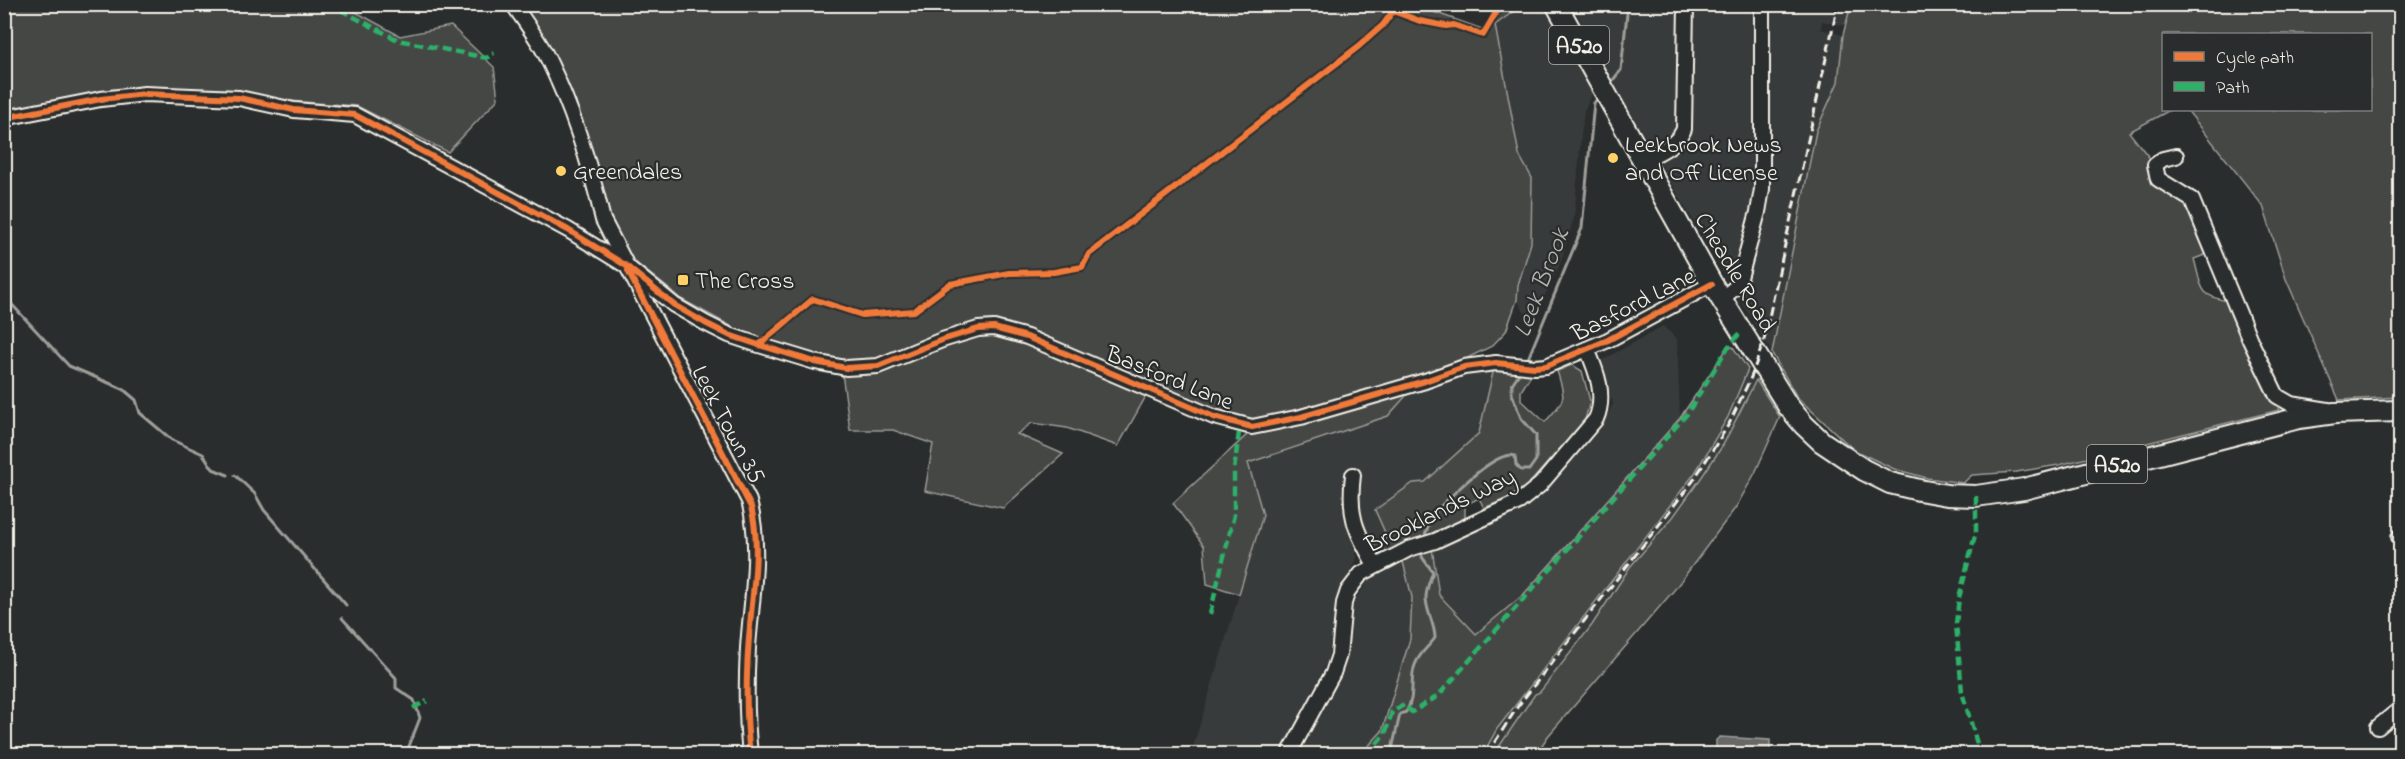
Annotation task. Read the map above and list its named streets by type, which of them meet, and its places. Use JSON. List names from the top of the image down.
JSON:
{
  "streets": {
    "highway": ["A520", "Cheadle Road"],
    "street": ["Basford Lane", "Leek Town 35", "Brooklands Way"]
  },
  "crossings": [
    ["A520", "Cheadle Road"],
    ["Cheadle Road", "Basford Lane"],
    ["Basford Lane", "Leek Town 35"],
    ["Basford Lane", "Brooklands Way"]
  ],
  "water": ["Leek Brook"],
  "places": {
    "other": ["Leekbrook News and Off License", "Greendales"],
    "transit": ["The Cross"]
  },
  "legend": ["Cycle path", "Path"]
}
